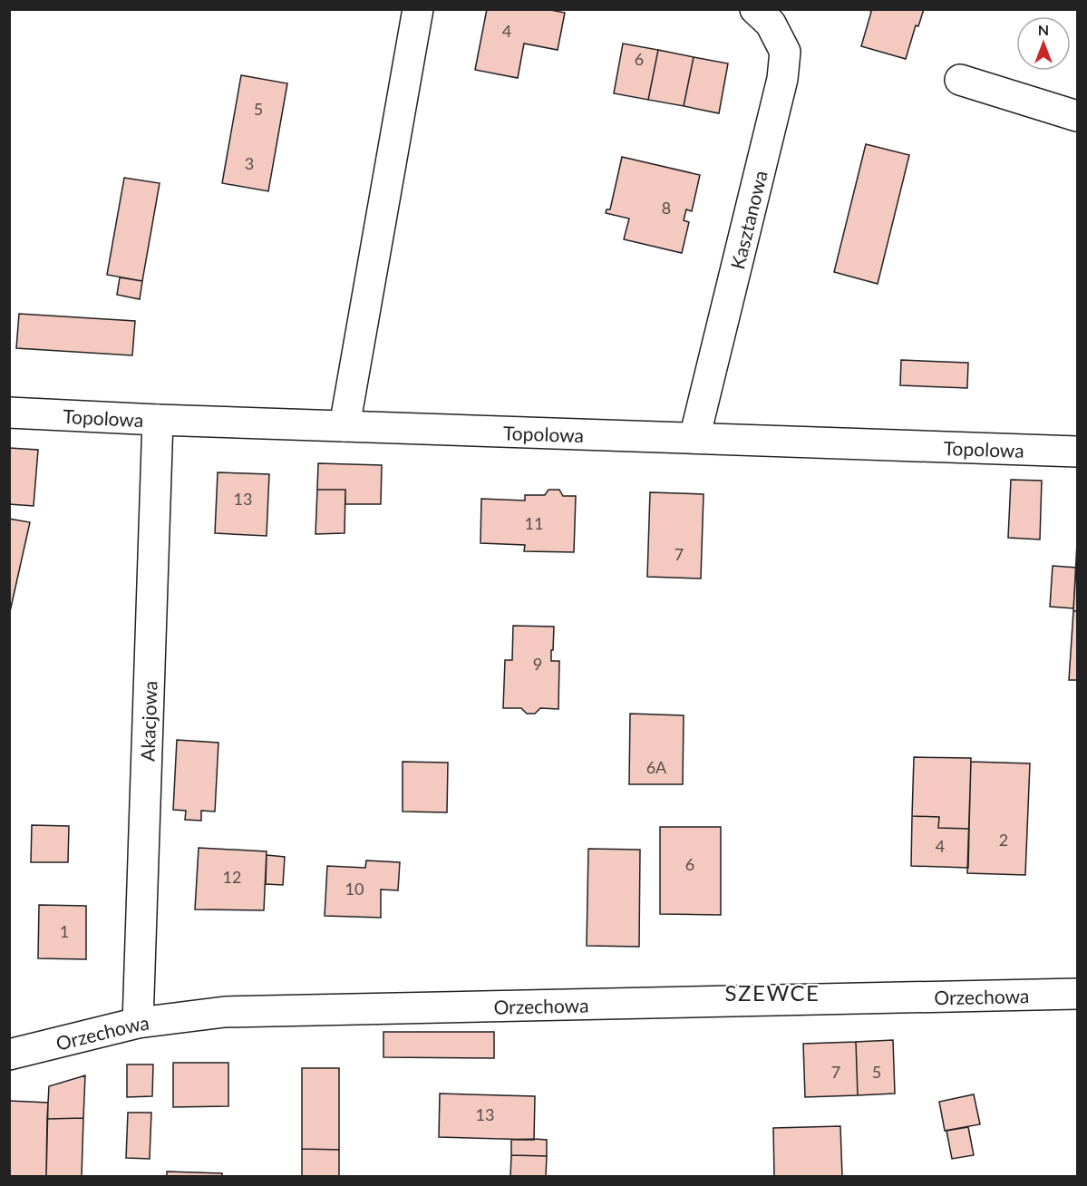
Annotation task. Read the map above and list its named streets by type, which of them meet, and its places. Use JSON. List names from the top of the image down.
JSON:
{
  "streets": {
    "street": [
      "Kasztanowa",
      "Topolowa",
      "Akacjowa",
      "Orzechowa"
    ]
  },
  "crossings": [
    ["Kasztanowa", "Topolowa"],
    ["Topolowa", "Akacjowa"],
    ["Akacjowa", "Orzechowa"]
  ],
  "districts": ["SZEWCE"],
  "house_numbers": [
    "4",
    "6",
    "5",
    "3",
    "8",
    "13",
    "11",
    "7",
    "9",
    "6A",
    "2",
    "4",
    "6",
    "12",
    "10",
    "1",
    "7",
    "5",
    "13"
  ],
  "north": "top"
}
